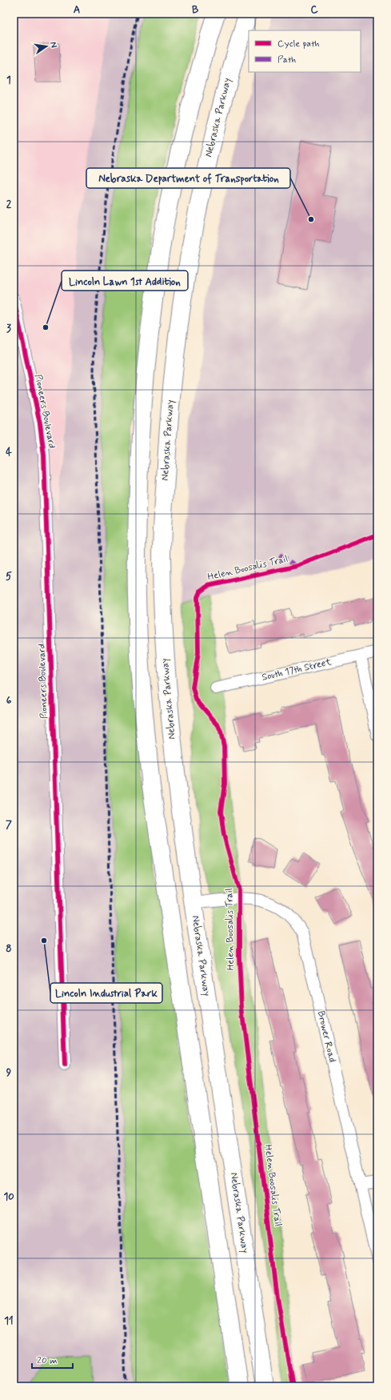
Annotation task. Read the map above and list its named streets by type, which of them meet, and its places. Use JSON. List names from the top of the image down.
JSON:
{
  "streets": {
    "main road": ["Nebraska Parkway"],
    "street": ["Pioneers Boulevard", "South 17th Street", "Brower Road"],
    "cycle path": ["Helen Boosalis Trail"]
  },
  "crossings": [
    ["Nebraska Parkway", "Brower Road"]
  ],
  "places": ["Nebraska Department of Transportation", "Lincoln Lawn 1st Addition", "Lincoln Industrial Park"],
  "legend": ["Cycle path", "Path"],
  "scale_bar": "20 m",
  "north": "right",
  "grid": {
    "columns": ["A", "B", "C"],
    "rows": [
      "1",
      "2",
      "3",
      "4",
      "5",
      "6",
      "7",
      "8",
      "9",
      "10",
      "11"
    ]
  }
}
